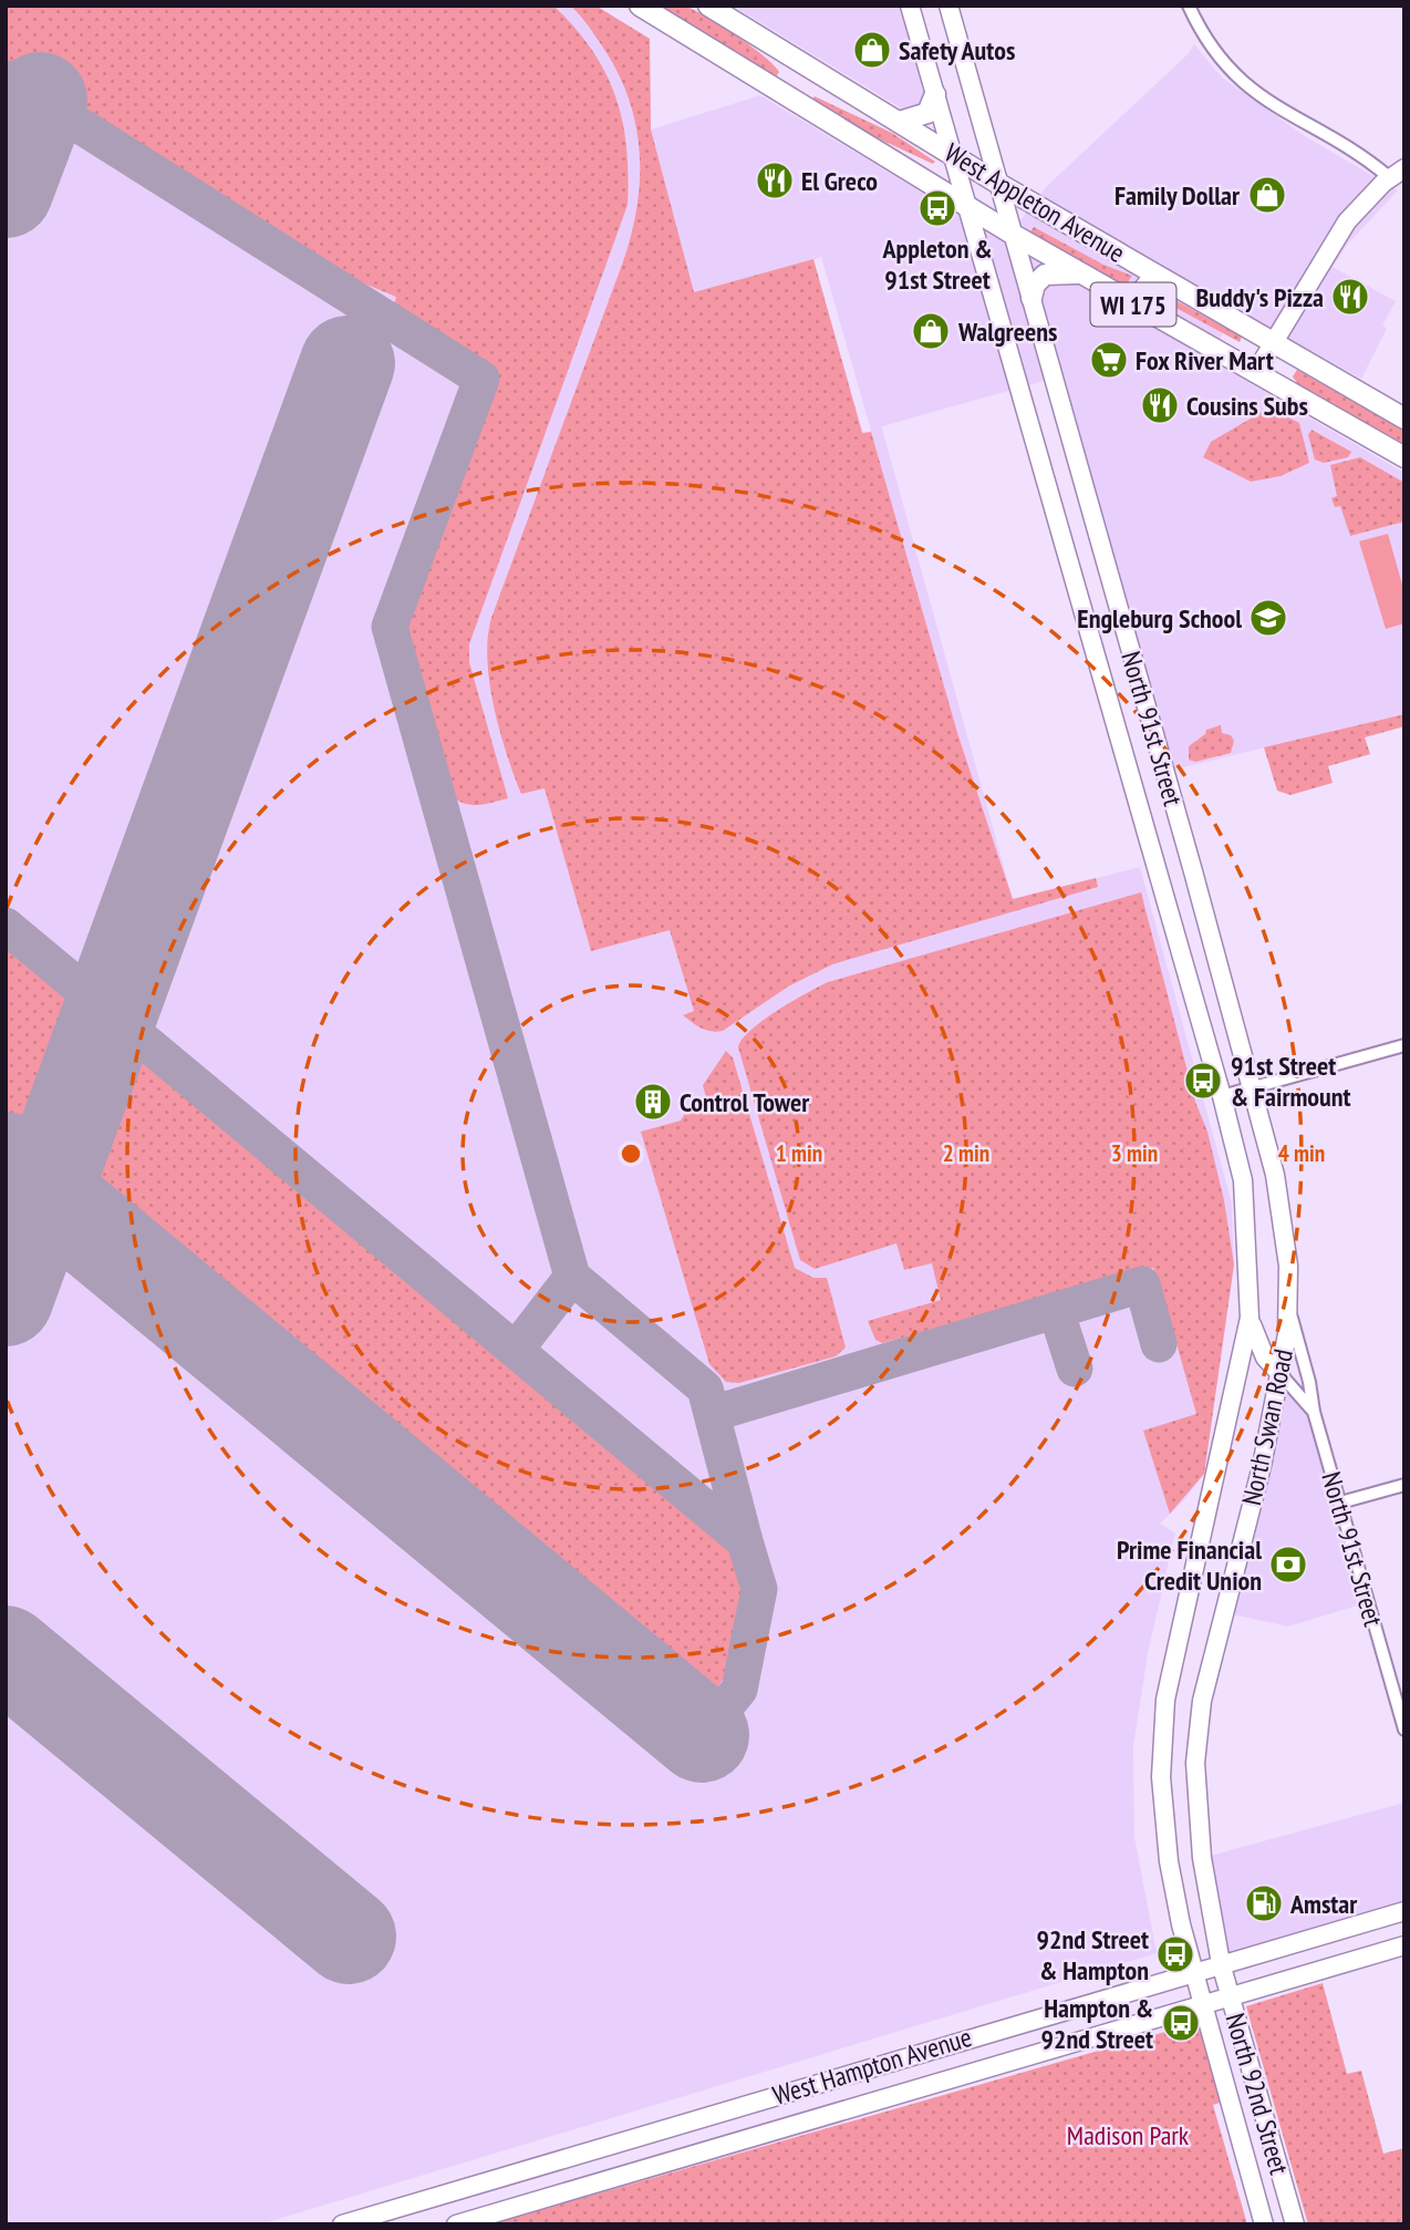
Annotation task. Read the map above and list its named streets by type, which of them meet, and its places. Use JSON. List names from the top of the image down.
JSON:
{
  "streets": {
    "main road": [
      "West Appleton Avenue",
      "WI 175",
      "North 91st Street",
      "North Swan Road",
      "West Hampton Avenue",
      "North 92nd Street"
    ]
  },
  "crossings": [
    ["West Appleton Avenue", "North 91st Street"],
    ["North 91st Street", "North Swan Road"],
    ["North Swan Road", "West Hampton Avenue"],
    ["North Swan Road", "North 92nd Street"],
    ["West Hampton Avenue", "North 92nd Street"]
  ],
  "parks": ["Madison Park"],
  "places": {
    "shop": ["Safety Autos", "Family Dollar", "Walgreens"],
    "restaurant": ["El Greco", "Buddy's Pizza", "Cousins Subs"],
    "bus stop": [
      "Appleton & 91st Street",
      "91st Street & Fairmount",
      "92nd Street & Hampton",
      "Hampton & 92nd Street"
    ],
    "supermarket": ["Fox River Mart"],
    "school or university": ["Engleburg School"],
    "building": ["Control Tower"],
    "bank": ["Prime Financial Credit Union"],
    "fuel station": ["Amstar"]
  },
  "rings": [
    "1 min",
    "2 min",
    "3 min",
    "4 min"
  ]
}
